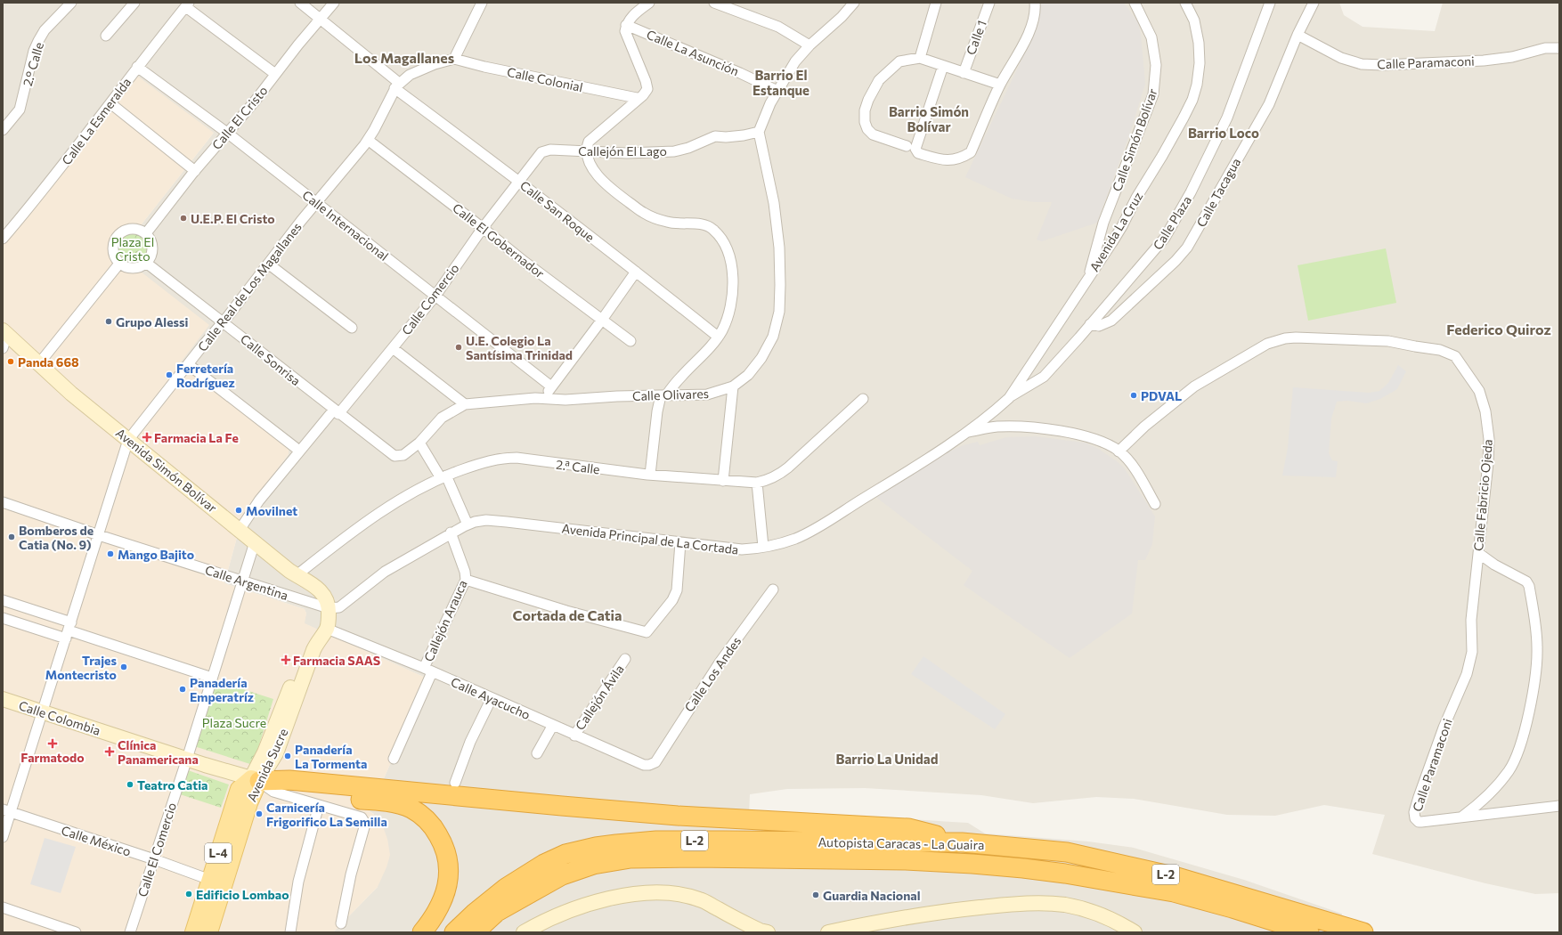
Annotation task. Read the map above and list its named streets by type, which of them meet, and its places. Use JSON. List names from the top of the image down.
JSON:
{
  "streets": {
    "highway": ["L-2", "Autopista Caracas - La Guaira"],
    "main road": [
      "Avenida Simón Bolívar",
      "Calle Colombia",
      "Avenida Sucre",
      "L-4"
    ],
    "street": [
      "Calle 1",
      "Calle La Asunción",
      "Calle Paramaconi",
      "2.° Calle",
      "Calle Colonial",
      "Calle El Cristo",
      "Calle La Esmeralda",
      "Calle Simón Bolívar",
      "Callejón El Lago",
      "Calle Tacagua",
      "Calle San Roque",
      "Calle Plaza",
      "Calle Internacional",
      "Avenida La Cruz",
      "Calle El Gobernador",
      "Calle Real de Los Magallanes",
      "Calle Comercio",
      "Calle Sonrisa",
      "Calle Olivares",
      "2.ª Calle",
      "Calle Fabricio Ojeda",
      "Avenida Principal de La Cortada",
      "Calle Argentina",
      "Callejón Arauca",
      "Calle Los Andes",
      "Callejón Ávila",
      "Calle Ayacucho",
      "Calle México",
      "Calle El Comercio"
    ]
  },
  "crossings": [
    ["Calle Paramaconi", "Calle Tacagua"],
    ["Calle Paramaconi", "Calle Fabricio Ojeda"],
    ["Calle Colonial", "Calle Real de Los Magallanes"],
    ["Calle El Cristo", "Calle San Roque"],
    ["Calle El Cristo", "Calle Internacional"],
    ["Calle El Cristo", "Calle Sonrisa"],
    ["Calle La Esmeralda", "Calle Internacional"],
    ["Calle Simón Bolívar", "Avenida La Cruz"],
    ["Callejón El Lago", "Calle San Roque"],
    ["Callejón El Lago", "Calle Comercio"],
    ["Callejón El Lago", "Calle Olivares"],
    ["Calle Tacagua", "Calle Plaza"],
    ["Calle San Roque", "Calle Real de Los Magallanes"],
    ["Calle San Roque", "Calle Comercio"],
    ["Calle Plaza", "Avenida La Cruz"],
    ["Calle Internacional", "Calle Real de Los Magallanes"],
    ["Calle Internacional", "Calle Comercio"],
    ["Avenida La Cruz", "Avenida Principal de La Cortada"],
    ["Calle El Gobernador", "Calle Real de Los Magallanes"],
    ["Calle El Gobernador", "Calle Comercio"],
    ["Calle Real de Los Magallanes", "Calle Sonrisa"],
    ["Calle Real de Los Magallanes", "Avenida Simón Bolívar"],
    ["Calle Real de Los Magallanes", "Calle Argentina"],
    ["Calle Real de Los Magallanes", "Calle Colombia"],
    ["Calle Real de Los Magallanes", "Calle México"],
    ["Calle Comercio", "Calle Sonrisa"],
    ["Calle Comercio", "Avenida Simón Bolívar"],
    ["Calle Sonrisa", "Calle Olivares"],
    ["2.ª Calle", "Avenida Simón Bolívar"],
    ["Avenida Simón Bolívar", "Avenida Principal de La Cortada"],
    ["Avenida Simón Bolívar", "Calle Argentina"],
    ["Avenida Simón Bolívar", "Avenida Sucre"],
    ["Avenida Simón Bolívar", "Calle El Comercio"],
    ["Avenida Principal de La Cortada", "Calle Argentina"],
    ["Avenida Principal de La Cortada", "Callejón Arauca"],
    ["Avenida Principal de La Cortada", "Avenida Sucre"],
    ["Calle Argentina", "Avenida Sucre"],
    ["Calle Argentina", "Calle El Comercio"],
    ["Callejón Arauca", "Calle Ayacucho"],
    ["Calle Los Andes", "Calle Ayacucho"],
    ["Callejón Ávila", "Calle Ayacucho"],
    ["Calle Ayacucho", "Avenida Sucre"],
    ["Calle Colombia", "Avenida Sucre"],
    ["Calle Colombia", "Calle El Comercio"],
    ["Avenida Sucre", "Calle México"],
    ["Calle México", "Calle El Comercio"]
  ],
  "districts": [
    "Los Magallanes",
    "Barrio El Estanque",
    "Barrio Simón Bolívar",
    "Barrio Loco",
    "Federico Quiroz",
    "Cortada de Catia",
    "Barrio La Unidad"
  ],
  "parks": ["Plaza El Cristo", "Plaza Sucre"],
  "places": {
    "other": [
      "U.E.P. El Cristo",
      "Grupo Alessi",
      "U.E. Colegio La Santísima Trinidad",
      "Panda 668",
      "Ferretería Rodríguez",
      "PDVAL",
      "Movilnet",
      "Bomberos de Catia (No. 9)",
      "Mango Bajito",
      "Trajes Montecristo",
      "Panadería Emperatríz",
      "Panadería La Tormenta",
      "Teatro Catia",
      "Carnicería Frigorifico La Semilla",
      "Edificio Lombao",
      "Guardia Nacional"
    ],
    "health": [
      "Farmacia La Fe",
      "Farmacia SAAS",
      "Farmatodo",
      "Clínica Panamericana"
    ]
  }
}
